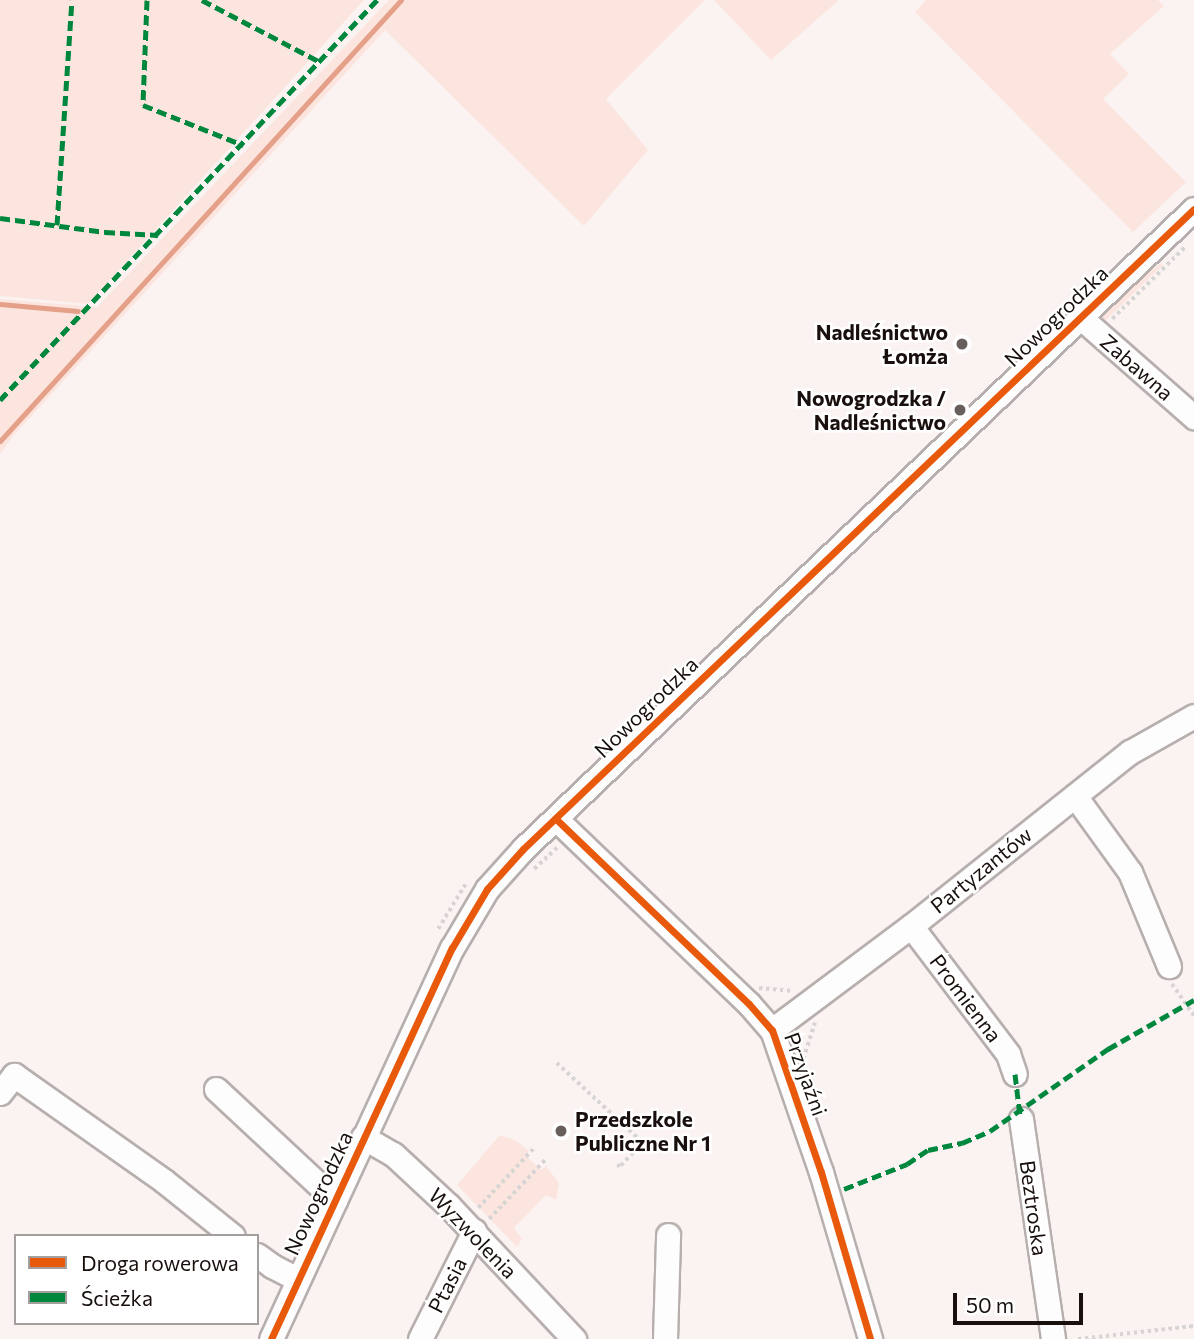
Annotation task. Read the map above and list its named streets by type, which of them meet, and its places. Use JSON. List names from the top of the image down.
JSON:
{
  "streets": {
    "street": [
      "Nowogrodzka",
      "Zabawna",
      "Partyzantów",
      "Promienna",
      "Przyjaźni",
      "Beztroska",
      "Wyzwolenia",
      "Ptasia"
    ]
  },
  "crossings": [
    ["Nowogrodzka", "Zabawna"],
    ["Nowogrodzka", "Przyjaźni"],
    ["Nowogrodzka", "Wyzwolenia"],
    ["Partyzantów", "Promienna"],
    ["Partyzantów", "Przyjaźni"],
    ["Wyzwolenia", "Ptasia"]
  ],
  "places": ["Nadleśnictwo Łomża", "Nowogrodzka / Nadleśnictwo", "Przedszkole Publiczne Nr 1"],
  "legend": ["Droga rowerowa", "Ścieżka"],
  "scale_bar": "50 m"
}
